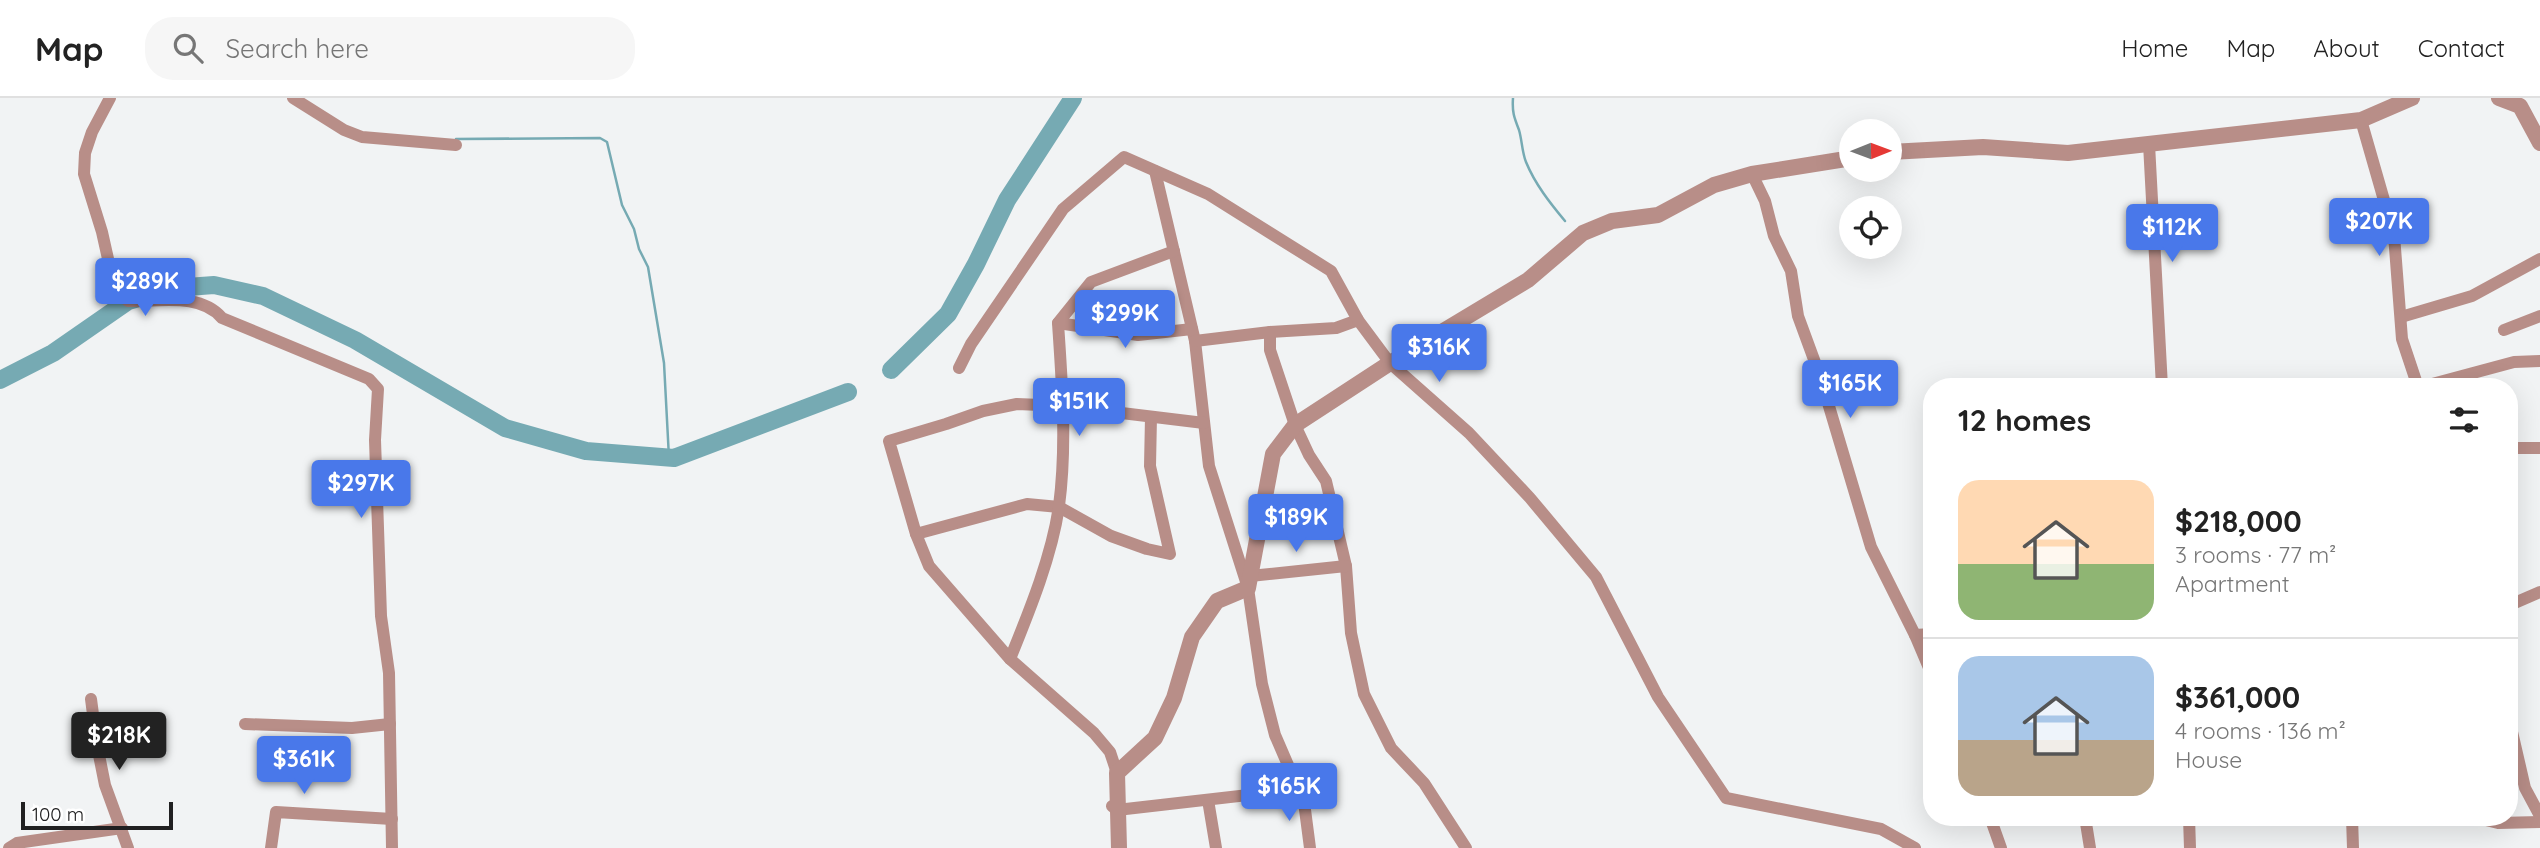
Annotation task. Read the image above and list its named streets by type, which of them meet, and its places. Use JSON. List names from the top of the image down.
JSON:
{
  "scale_bar": "100 m",
  "north": "right",
  "page": {
    "header": "Map",
    "search": "Search here",
    "nav": [
      "Home",
      "Map",
      "About",
      "Contact"
    ],
    "price": [
      "$207K",
      "$112K",
      "$289K",
      "$299K",
      "$316K",
      "$165K",
      "$151K",
      "$297K",
      "$189K",
      "$218K",
      "$361K",
      "$165K"
    ],
    "heading": "12 homes",
    "list": [
      {
        "name": "$218,000",
        "note": "3 rooms · 77 m² · Apartment"
      },
      {
        "name": "$361,000",
        "note": "4 rooms · 136 m² · House"
      }
    ],
    "scale": "100 m"
  }
}
